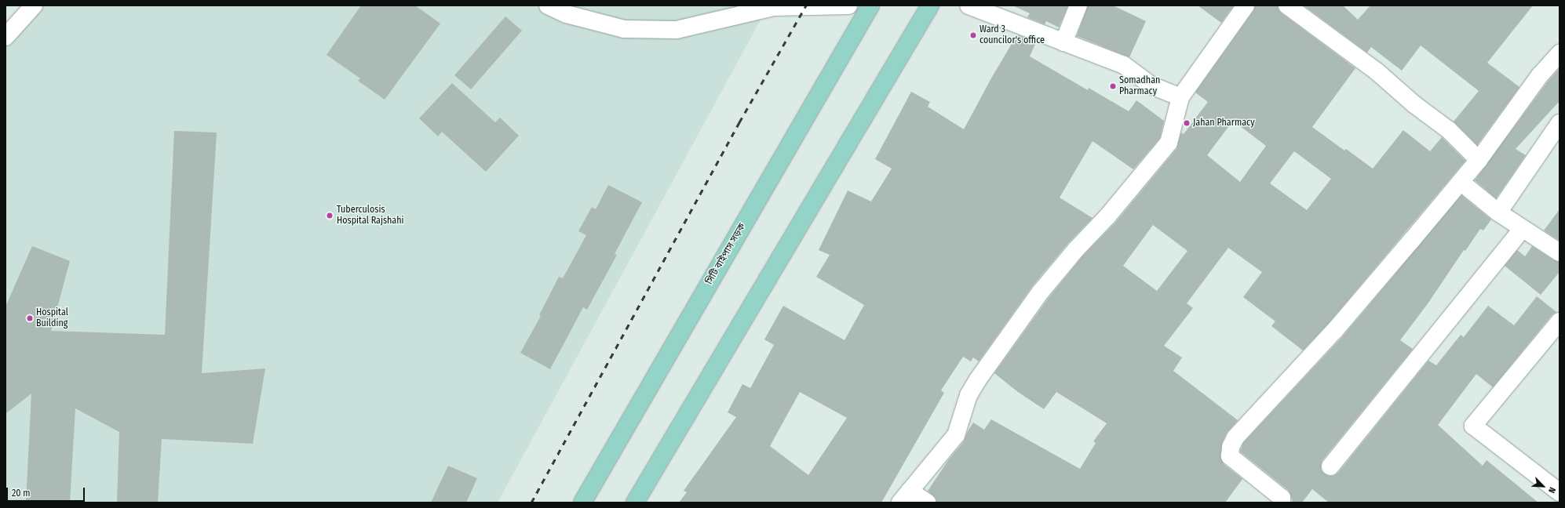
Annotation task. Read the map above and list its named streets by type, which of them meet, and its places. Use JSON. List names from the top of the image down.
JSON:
{
  "streets": {
    "main road": ["সিটি বাইপাস সড়ক"]
  },
  "places": [
    "Ward 3 councilor's office",
    "Somadhan Pharmacy",
    "Jahan Pharmacy",
    "Tuberculosis Hospital Rajshahi",
    "Hospital Building"
  ],
  "scale_bar": "20 m",
  "north": "bottom right"
}
